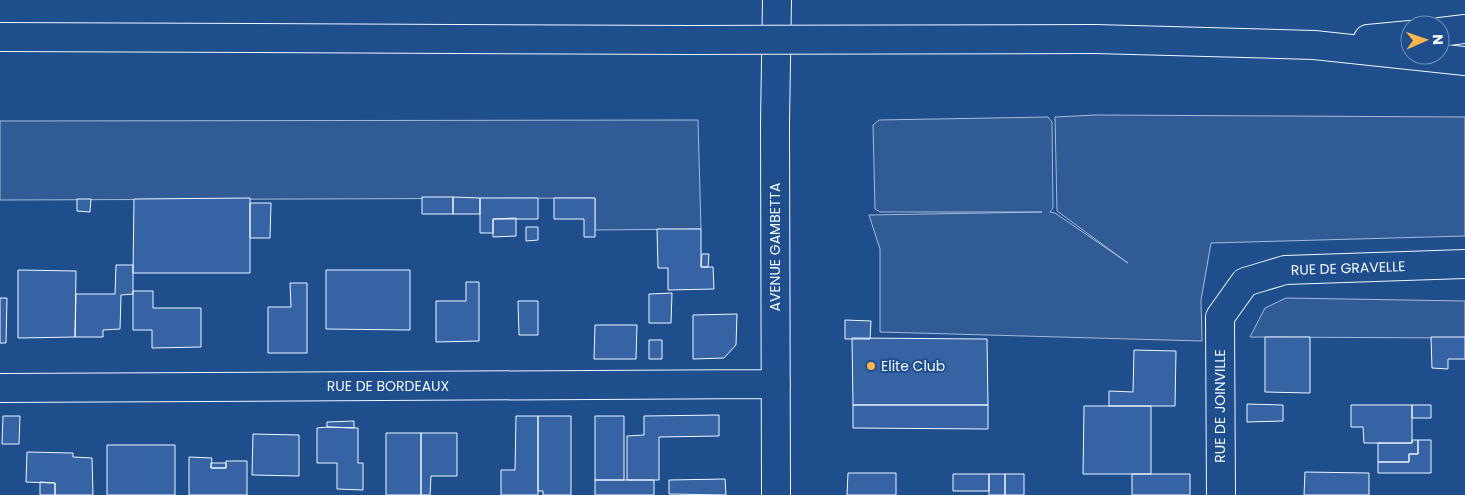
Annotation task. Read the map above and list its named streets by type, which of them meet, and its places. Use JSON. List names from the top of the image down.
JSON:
{
  "streets": {
    "main road": [
      "AVENUE GAMBETTA",
      "RUE DE GRAVELLE",
      "RUE DE BORDEAUX",
      "RUE DE JOINVILLE"
    ]
  },
  "crossings": [
    ["AVENUE GAMBETTA", "RUE DE BORDEAUX"],
    ["RUE DE GRAVELLE", "RUE DE JOINVILLE"]
  ],
  "places": ["Elite Club"],
  "north": "right"
}
